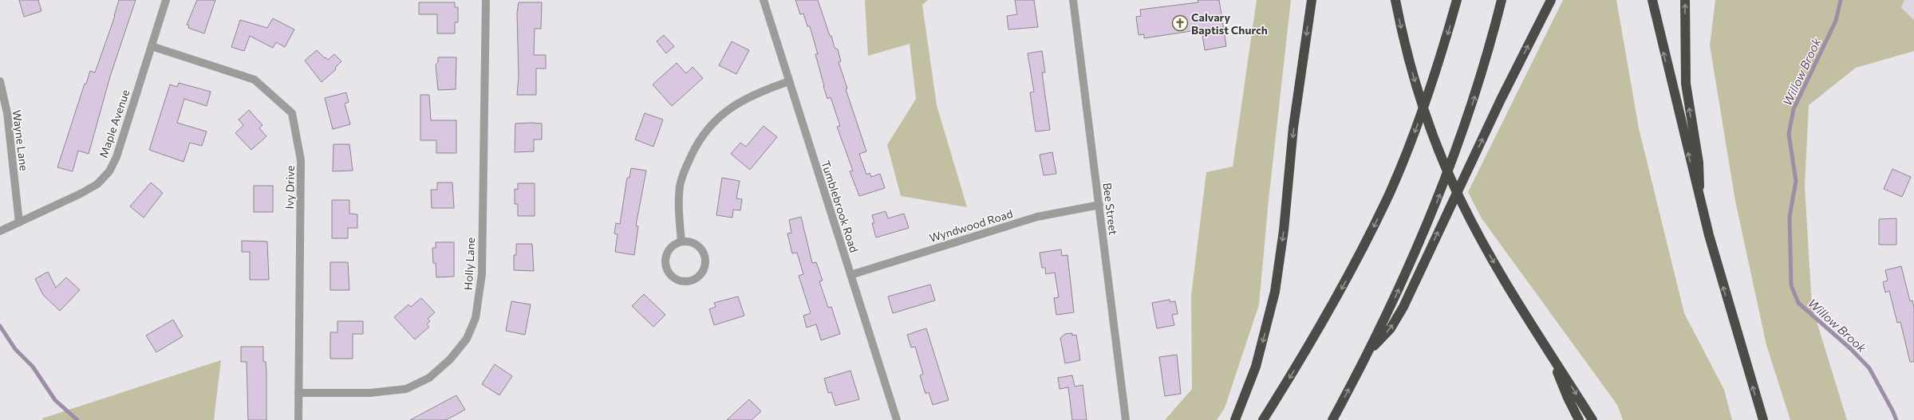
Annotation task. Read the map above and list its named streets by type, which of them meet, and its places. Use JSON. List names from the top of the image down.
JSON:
{
  "streets": {
    "street": [
      "Maple Avenue",
      "Wayne Lane",
      "Ivy Drive",
      "Tumblebrook Road",
      "Bee Street",
      "Wyndwood Road",
      "Holly Lane"
    ]
  },
  "crossings": [
    ["Maple Avenue", "Wayne Lane"],
    ["Maple Avenue", "Ivy Drive"],
    ["Ivy Drive", "Holly Lane"],
    ["Tumblebrook Road", "Wyndwood Road"],
    ["Bee Street", "Wyndwood Road"]
  ],
  "water": ["Willow Brook"],
  "places": {
    "church": ["Calvary Baptist Church"]
  }
}
